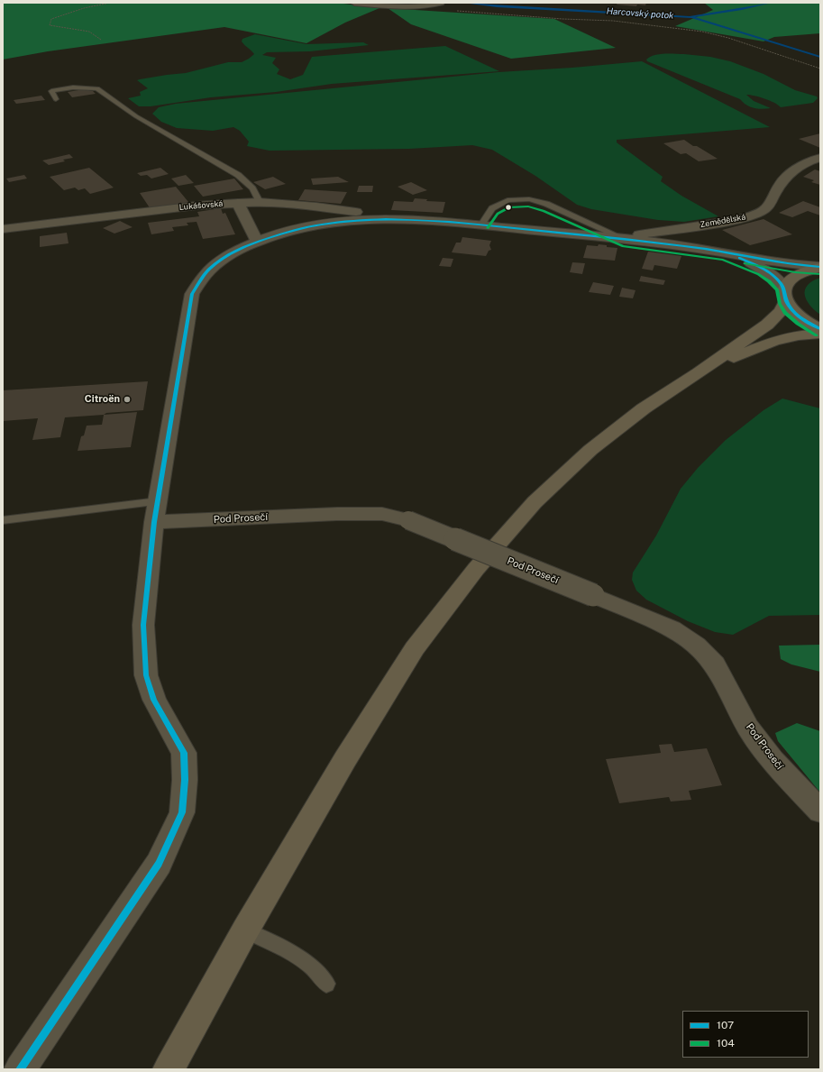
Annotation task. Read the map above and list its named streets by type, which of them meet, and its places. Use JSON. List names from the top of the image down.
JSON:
{
  "streets": {
    "street": ["Lukášovská", "Zemědělská", "Pod Prosečí"]
  },
  "water": ["Harcovský potok"],
  "places": ["Citroën"],
  "lines": ["transit line 104", "transit line 107"],
  "legend": ["107", "104"]
}
